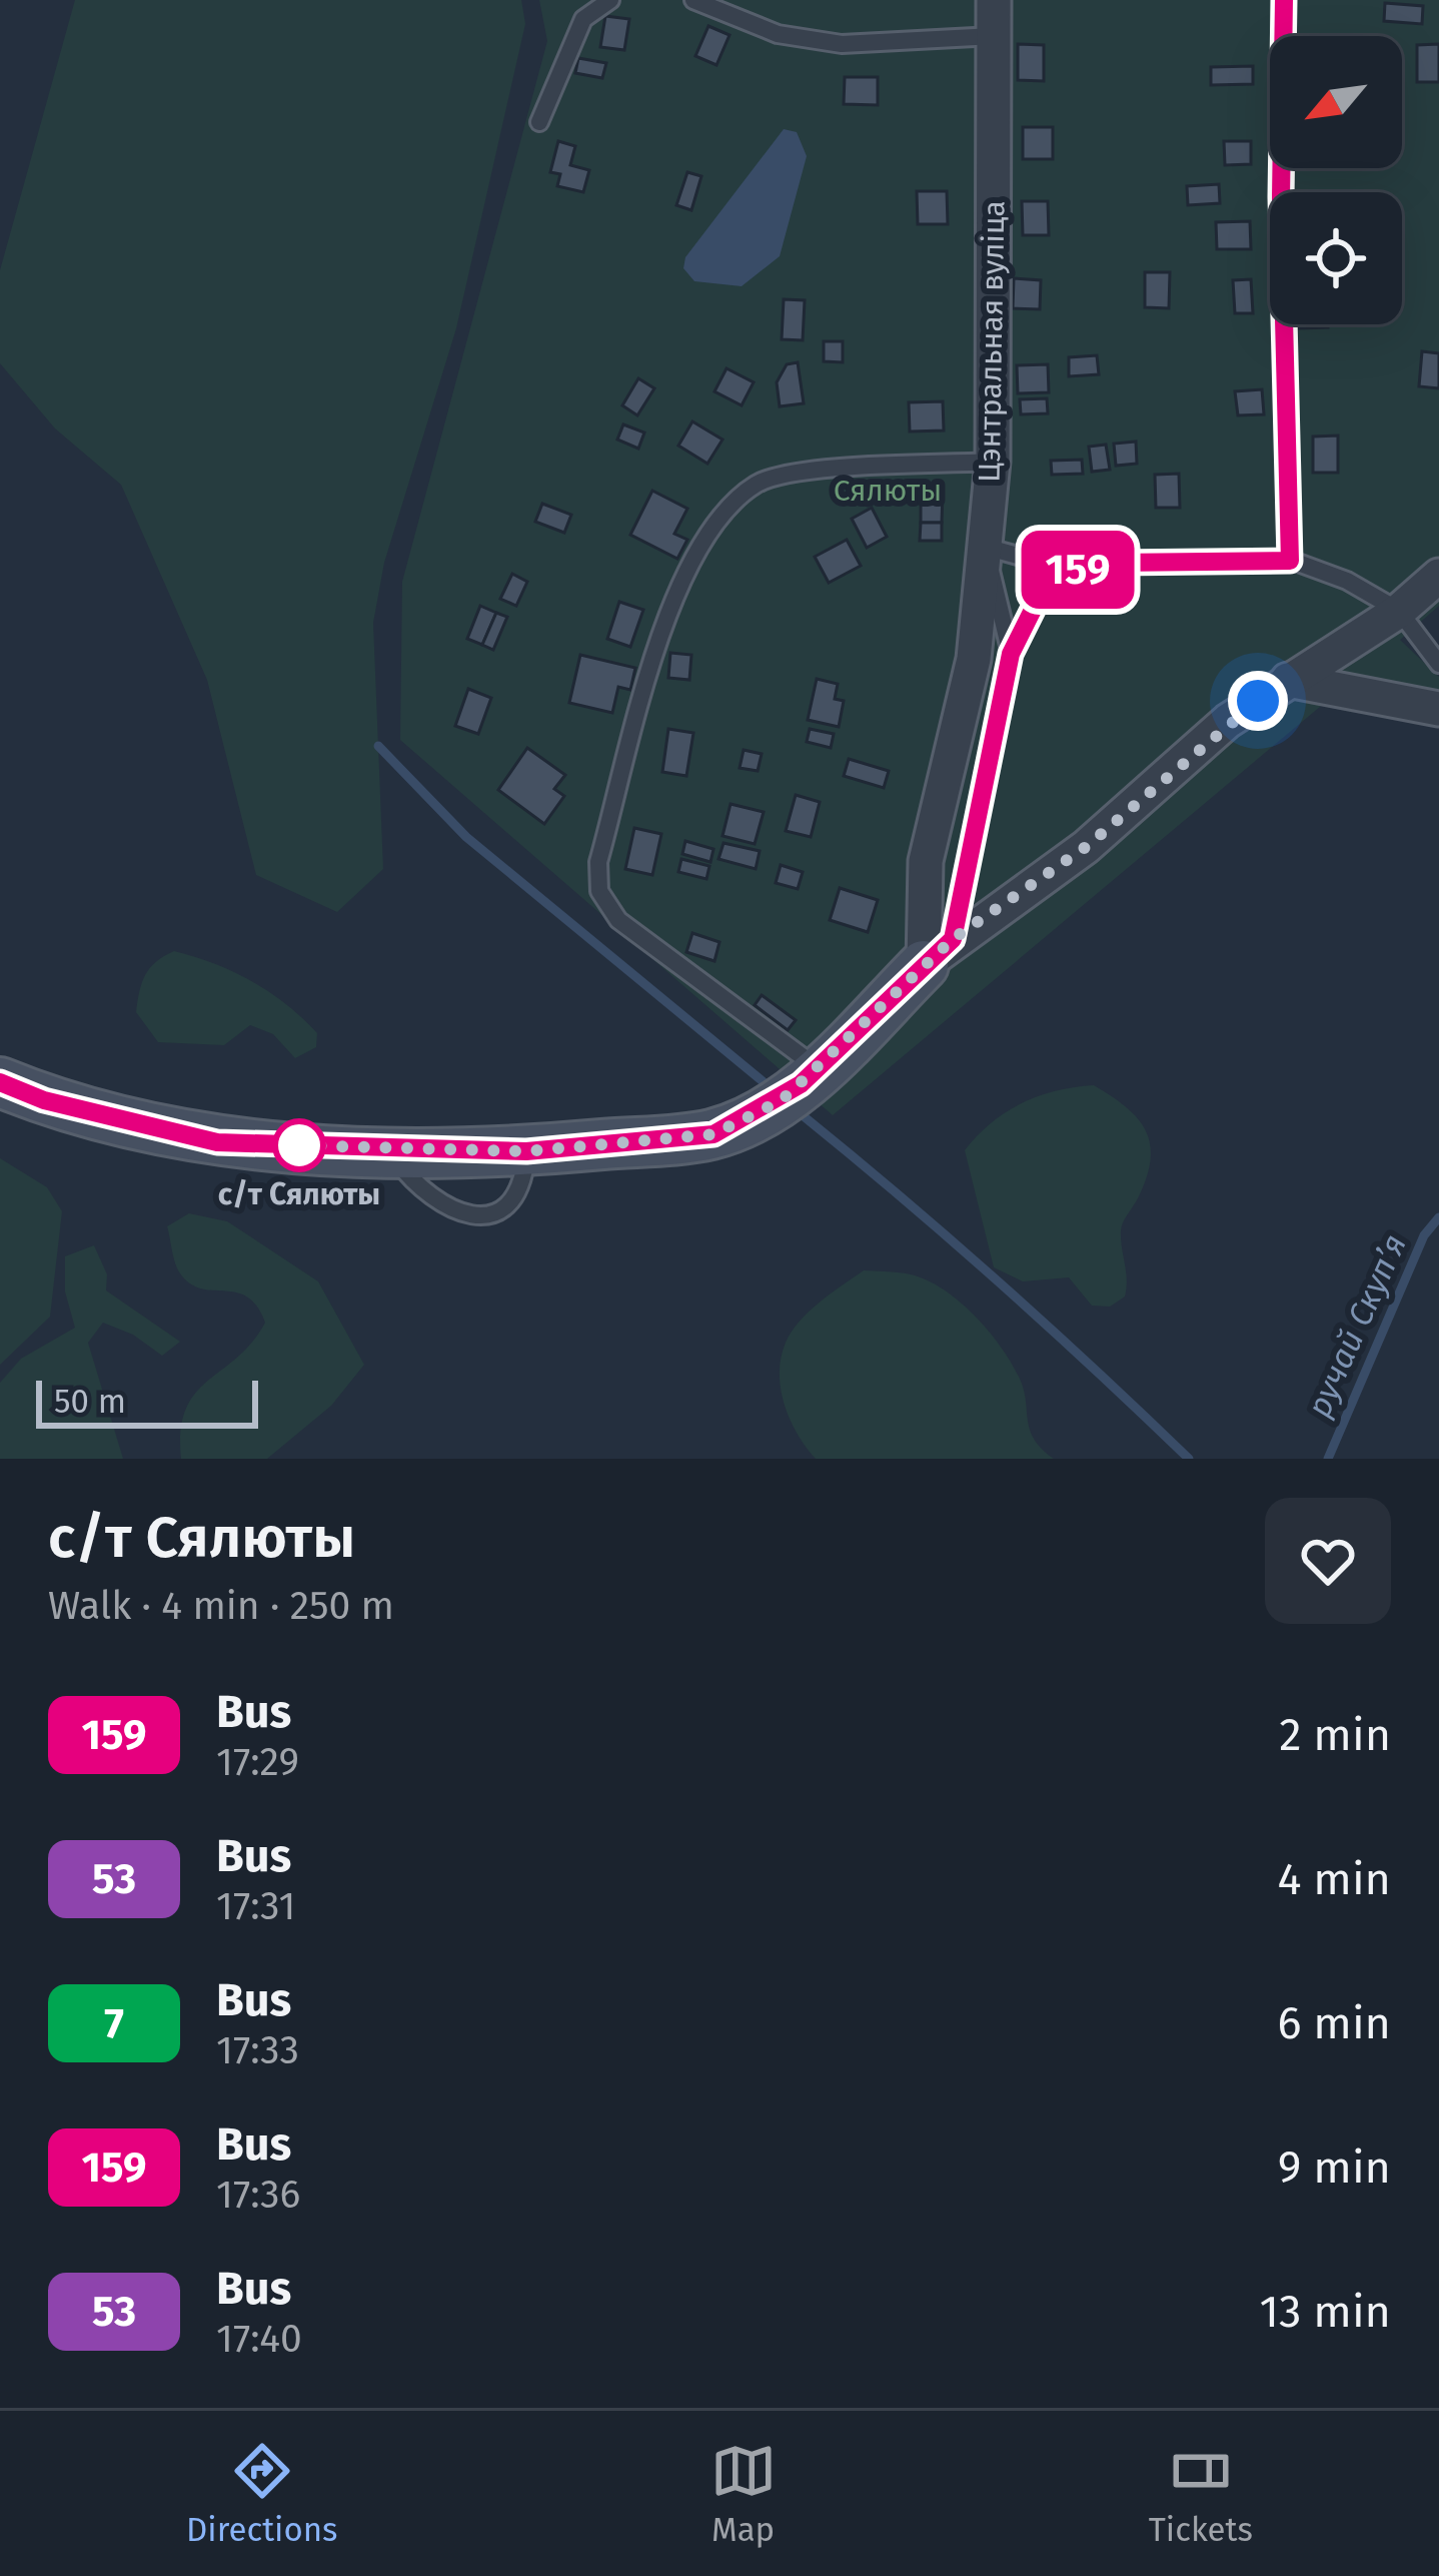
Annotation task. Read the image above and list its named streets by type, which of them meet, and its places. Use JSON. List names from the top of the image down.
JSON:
{
  "streets": {
    "street": ["Цэнтральная вуліца"]
  },
  "water": ["ручай Скупʼя"],
  "parks": ["Сялюты"],
  "places": ["с/т Сялюты"],
  "lines": ["bus line 159"],
  "scale_bar": "50 m",
  "north": "bottom left",
  "page": {
    "on_map": "159",
    "scale": "50 m",
    "heading": ["с/т Сялюты", "Walk · 4 min · 250 m"],
    "list": [
      {
        "mark": "159",
        "name": "Bus",
        "note": "17:29",
        "value": "2 min"
      },
      {
        "mark": "53",
        "name": "Bus",
        "note": "17:31",
        "value": "4 min"
      },
      {
        "mark": "7",
        "name": "Bus",
        "note": "17:33",
        "value": "6 min"
      },
      {
        "mark": "159",
        "name": "Bus",
        "note": "17:36",
        "value": "9 min"
      },
      {
        "mark": "53",
        "name": "Bus",
        "note": "17:40",
        "value": "13 min"
      }
    ],
    "tabs": ["Directions", "Map", "Tickets"]
  }
}
